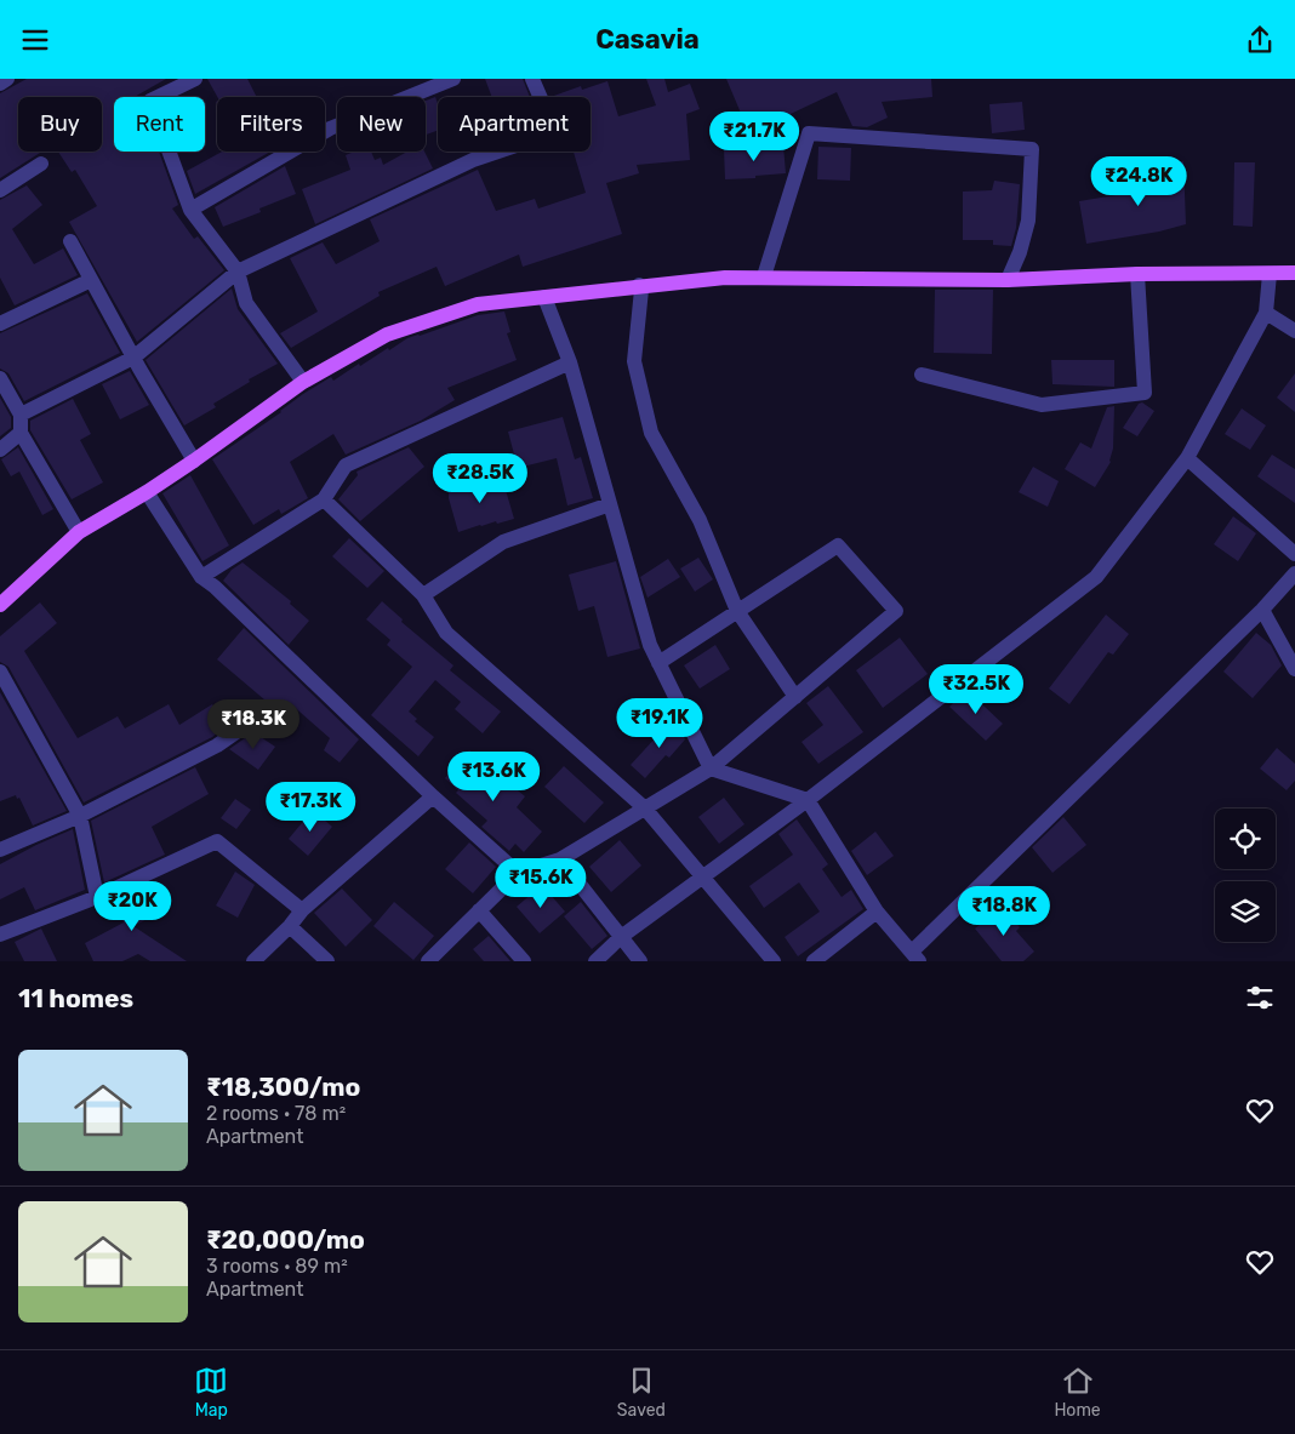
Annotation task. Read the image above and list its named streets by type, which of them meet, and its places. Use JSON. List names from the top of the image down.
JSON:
{
  "page": {
    "header": "Casavia",
    "chip": [
      "Buy",
      "Rent",
      "Filters",
      "New",
      "Apartment"
    ],
    "price": [
      "₹21.7K",
      "₹24.8K",
      "₹28.5K",
      "₹32.5K",
      "₹19.1K",
      "₹18.3K",
      "₹13.6K",
      "₹17.3K",
      "₹15.6K",
      "₹20K",
      "₹18.8K"
    ],
    "heading": "11 homes",
    "list": [
      {
        "name": "₹18,300/mo",
        "note": "2 rooms · 78 m² · Apartment"
      },
      {
        "name": "₹20,000/mo",
        "note": "3 rooms · 89 m² · Apartment"
      }
    ],
    "tabs": ["Map", "Saved", "Home"]
  }
}
